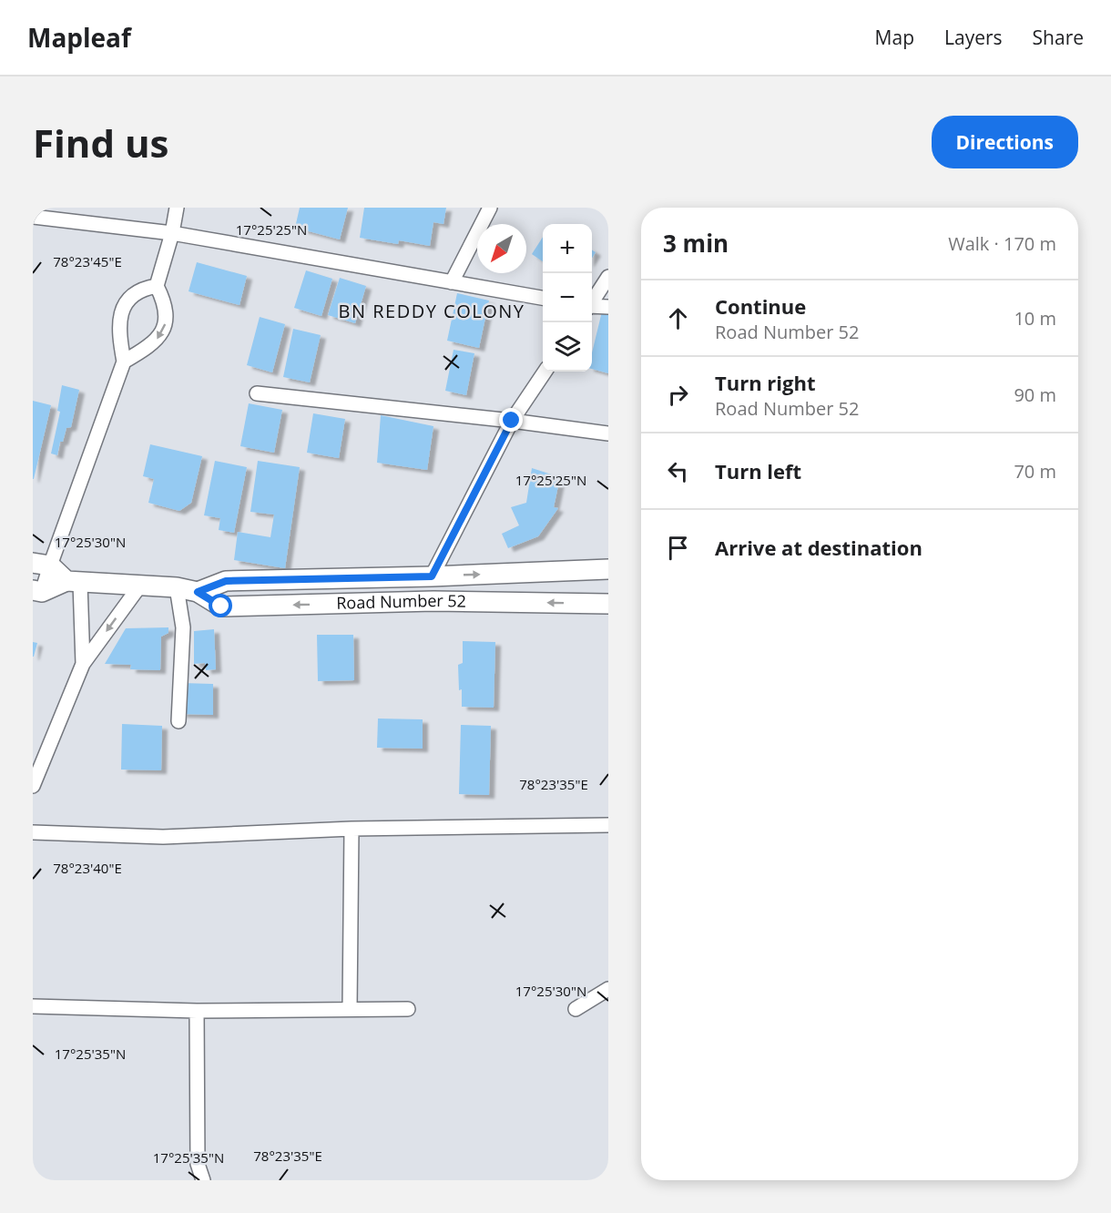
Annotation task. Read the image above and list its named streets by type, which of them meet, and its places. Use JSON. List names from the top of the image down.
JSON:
{
  "streets": {
    "main road": ["Road Number 52"]
  },
  "districts": ["BN REDDY COLONY"],
  "north": "bottom left",
  "page": {
    "header": "Mapleaf",
    "nav": ["Map", "Layers", "Share"],
    "buttons": "Directions",
    "title": "Find us",
    "heading": ["3 min", "Walk · 170 m"],
    "map_buttons": ["+", "−"],
    "list": [
      ["Continue", "Road Number 52", "10 m"],
      ["Turn right", "Road Number 52", "90 m"],
      ["Turn left", "70 m"],
      "Arrive at destination"
    ]
  },
  "coordinates": [
    "17°25'25\"N",
    "78°23'45\"E",
    "17°25'30\"N",
    "78°23'35\"E",
    "78°23'40\"E",
    "17°25'35\"N"
  ]
}
